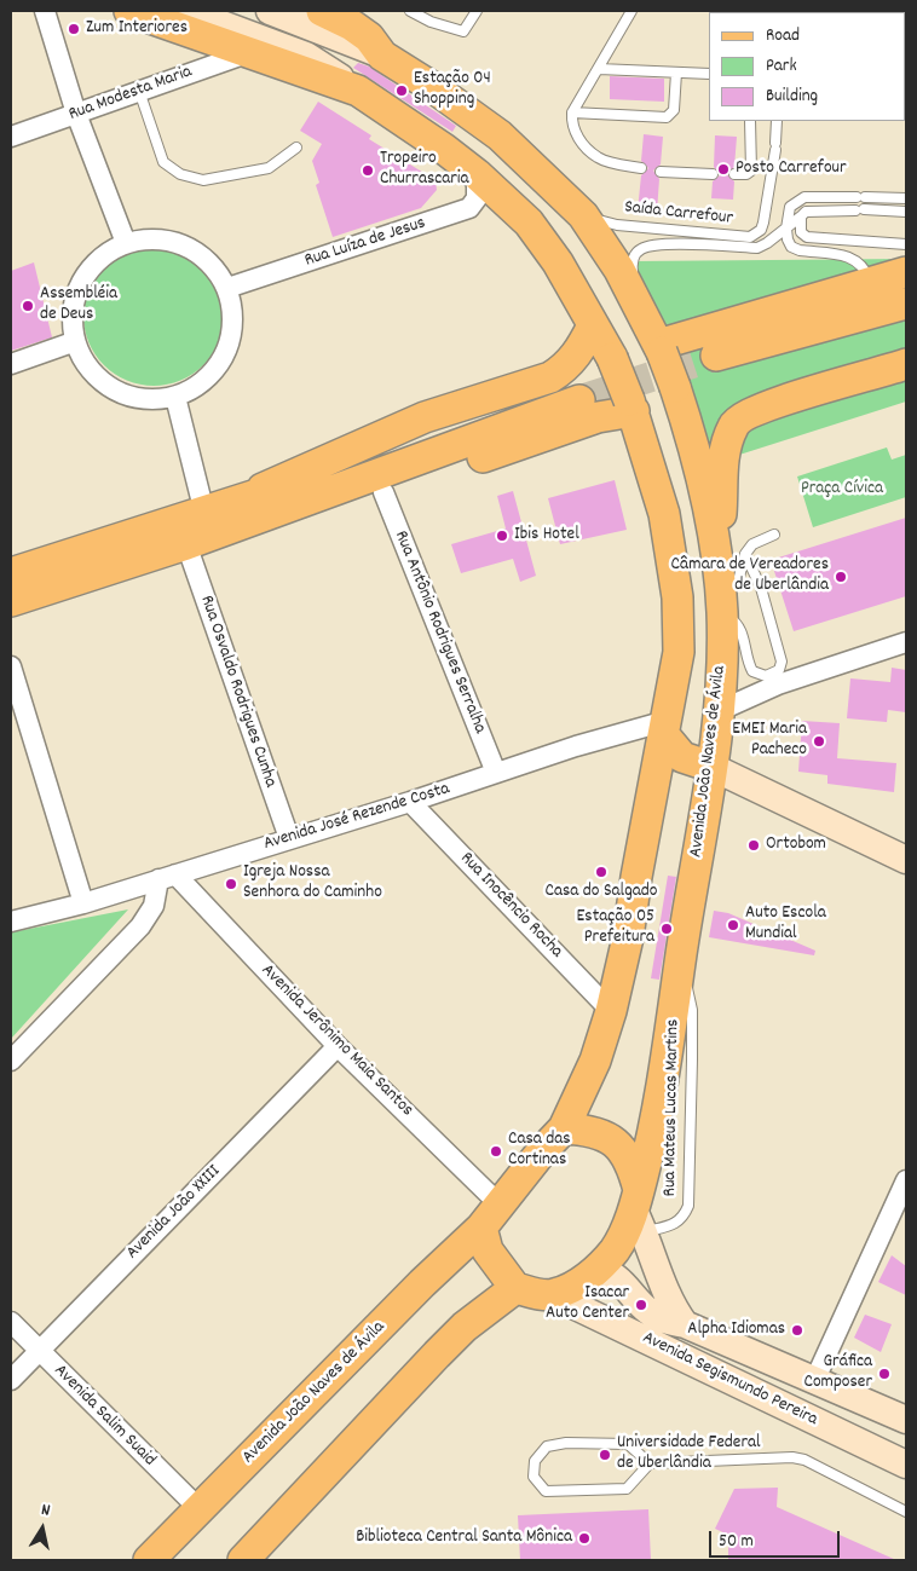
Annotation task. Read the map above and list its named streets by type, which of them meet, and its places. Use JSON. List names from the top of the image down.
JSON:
{
  "streets": {
    "main road": ["Avenida João Naves de Ávila", "Avenida Segismundo Pereira"],
    "street": [
      "Rua Modesta Maria",
      "Rua Luíza de Jesus",
      "Rua Antônio Rodrigues Serralha",
      "Rua Osvaldo Rodrigues Cunha",
      "Avenida José Rezende Costa",
      "Rua Inocêncio Rocha",
      "Avenida Jerônimo Maia Santos",
      "Avenida João XXIII",
      "Avenida Salim Suaid"
    ],
    "lane": ["Saída Carrefour", "Rua Mateus Lucas Martins"]
  },
  "crossings": [
    ["Saída Carrefour", "Avenida João Naves de Ávila"],
    ["Rua Antônio Rodrigues Serralha", "Avenida José Rezende Costa"],
    ["Rua Osvaldo Rodrigues Cunha", "Avenida José Rezende Costa"],
    ["Avenida João Naves de Ávila", "Avenida Jerônimo Maia Santos"],
    ["Avenida João Naves de Ávila", "Rua Mateus Lucas Martins"],
    ["Avenida João Naves de Ávila", "Avenida Segismundo Pereira"],
    ["Avenida João Naves de Ávila", "Avenida Salim Suaid"],
    ["Avenida José Rezende Costa", "Rua Inocêncio Rocha"],
    ["Avenida José Rezende Costa", "Avenida Jerônimo Maia Santos"],
    ["Avenida Jerônimo Maia Santos", "Rua Mateus Lucas Martins"],
    ["Avenida Jerônimo Maia Santos", "Avenida João XXIII"],
    ["Avenida Jerônimo Maia Santos", "Avenida Segismundo Pereira"],
    ["Rua Mateus Lucas Martins", "Avenida Segismundo Pereira"],
    ["Avenida João XXIII", "Avenida Salim Suaid"]
  ],
  "parks": ["Praça Cívica"],
  "places": [
    "Zum Interiores",
    "Estação 04 Shopping",
    "Posto Carrefour",
    "Tropeiro Churrascaria",
    "Assembléia de Deus",
    "Ibis Hotel",
    "Câmara de Vereadores de Uberlândia",
    "EMEI Maria Pacheco",
    "Ortobom",
    "Casa do Salgado",
    "Igreja Nossa Senhora do Caminho",
    "Auto Escola Mundial",
    "Estação 05 Prefeitura",
    "Casa das Cortinas",
    "Isacar Auto Center",
    "Alpha Idiomas",
    "Gráfica Composer",
    "Universidade Federal de Uberlândia",
    "Biblioteca Central Santa Mônica"
  ],
  "legend": ["Road", "Park", "Building"],
  "scale_bar": "50 m",
  "north": "top"
}
